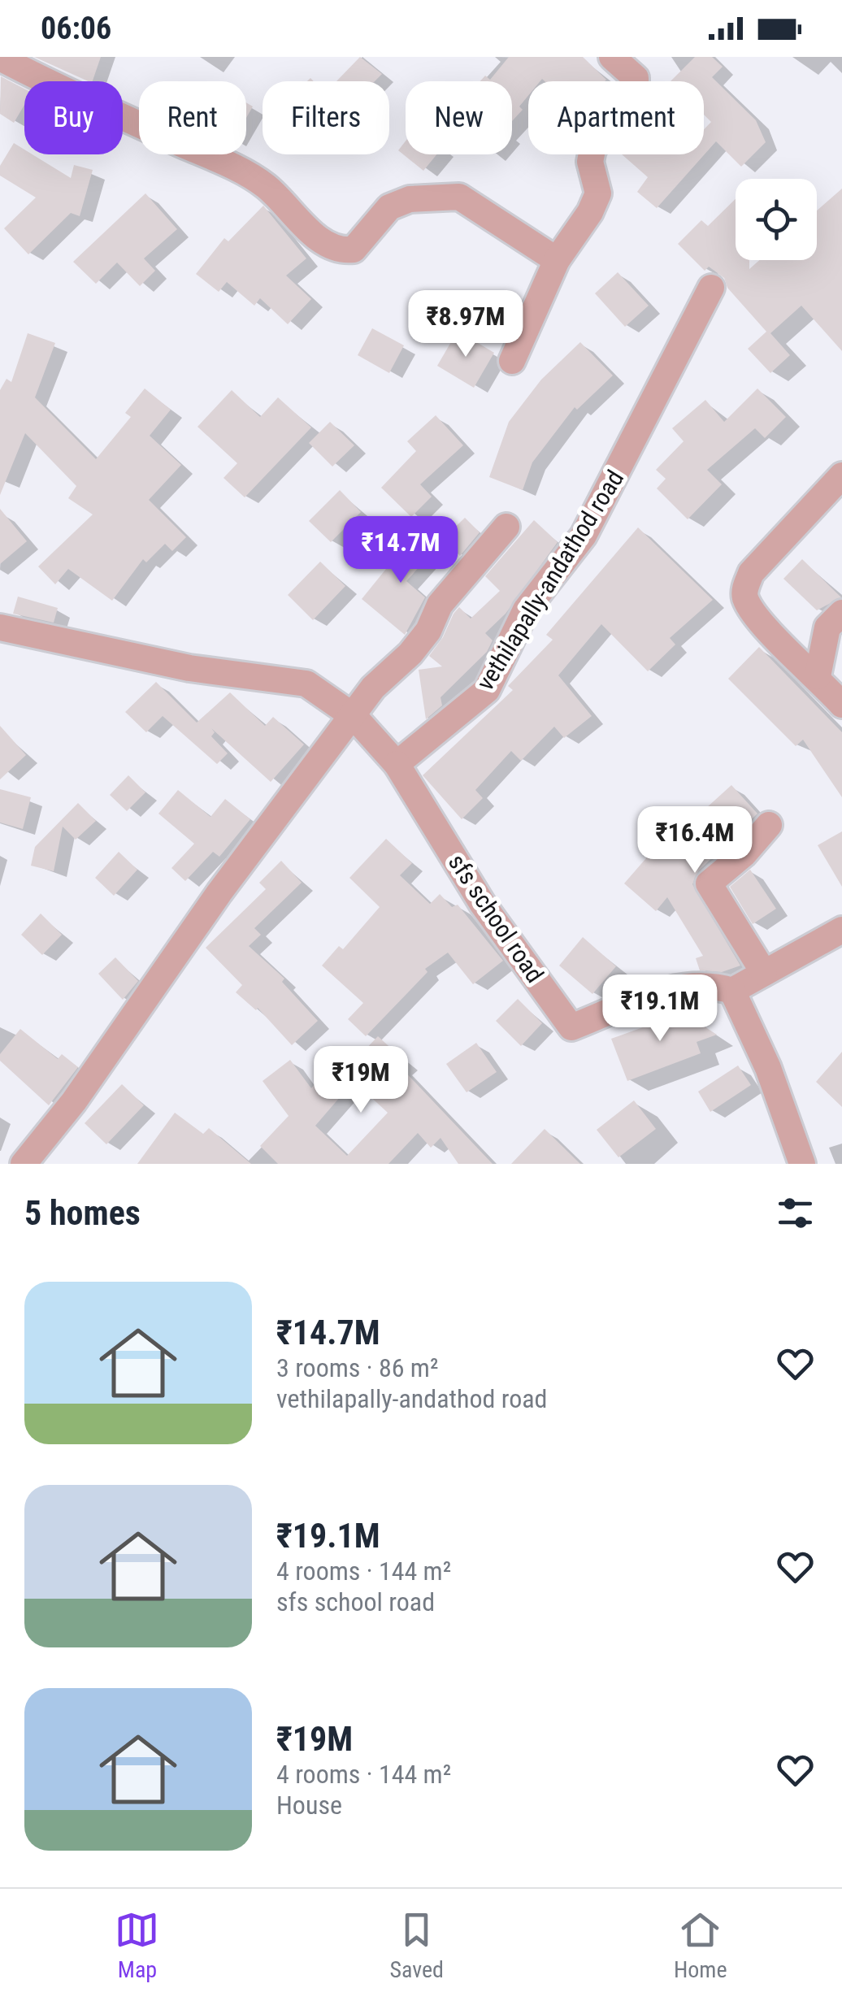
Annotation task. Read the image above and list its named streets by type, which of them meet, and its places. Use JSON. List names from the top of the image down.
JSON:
{
  "streets": {
    "street": ["vethilapally-andathod road", "sfs school road"]
  },
  "crossings": [
    ["vethilapally-andathod road", "sfs school road"]
  ],
  "page": {
    "status": "06:06",
    "chip": [
      "Buy",
      "Rent",
      "Filters",
      "New",
      "Apartment"
    ],
    "price": [
      "₹8.97M",
      "₹14.7M",
      "₹16.4M",
      "₹19.1M",
      "₹19M"
    ],
    "heading": "5 homes",
    "list": [
      {
        "name": "₹14.7M",
        "note": "3 rooms · 86 m² · vethilapally-andathod road"
      },
      {
        "name": "₹19.1M",
        "note": "4 rooms · 144 m² · sfs school road"
      },
      {
        "name": "₹19M",
        "note": "4 rooms · 144 m² · House"
      }
    ],
    "tabs": ["Map", "Saved", "Home"]
  }
}
